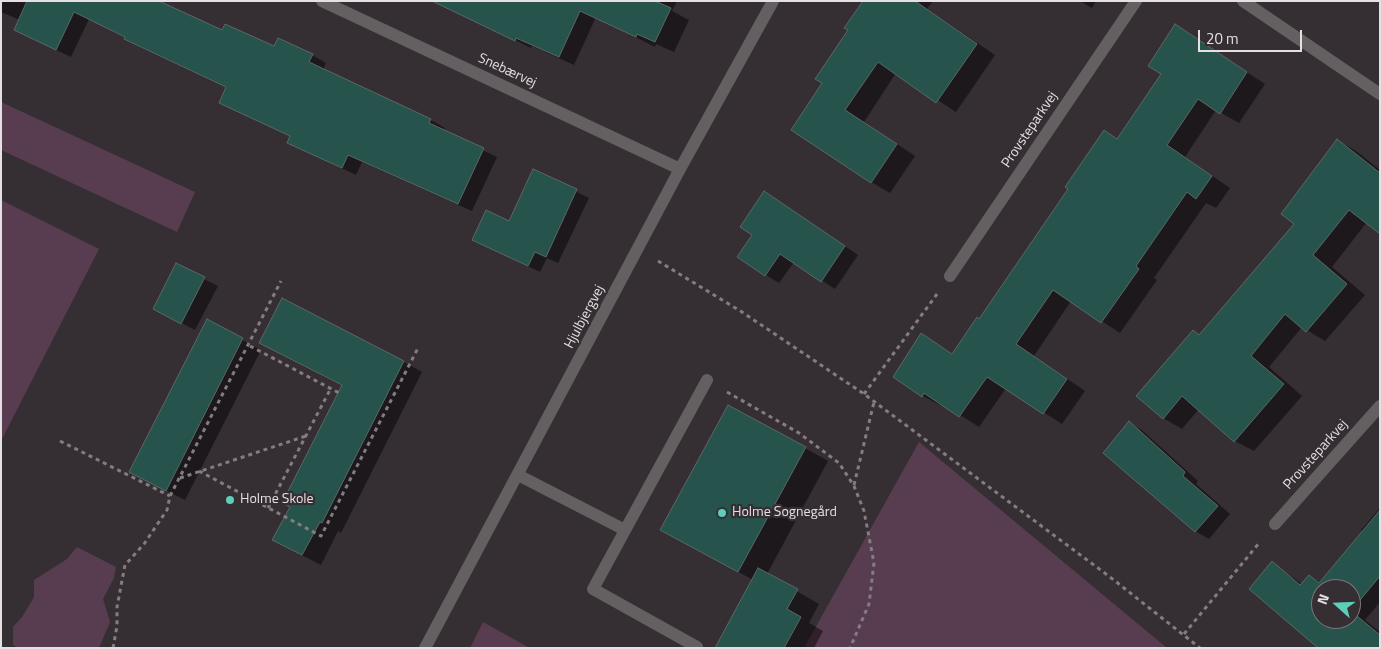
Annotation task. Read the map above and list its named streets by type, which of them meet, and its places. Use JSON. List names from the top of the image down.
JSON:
{
  "streets": {
    "street": ["Snebærvej", "Provsteparkvej", "Hjulbjergvej"]
  },
  "crossings": [
    ["Snebærvej", "Hjulbjergvej"]
  ],
  "places": ["Holme Skole", "Holme Sognegård"],
  "scale_bar": "20 m",
  "north": "left"
}
